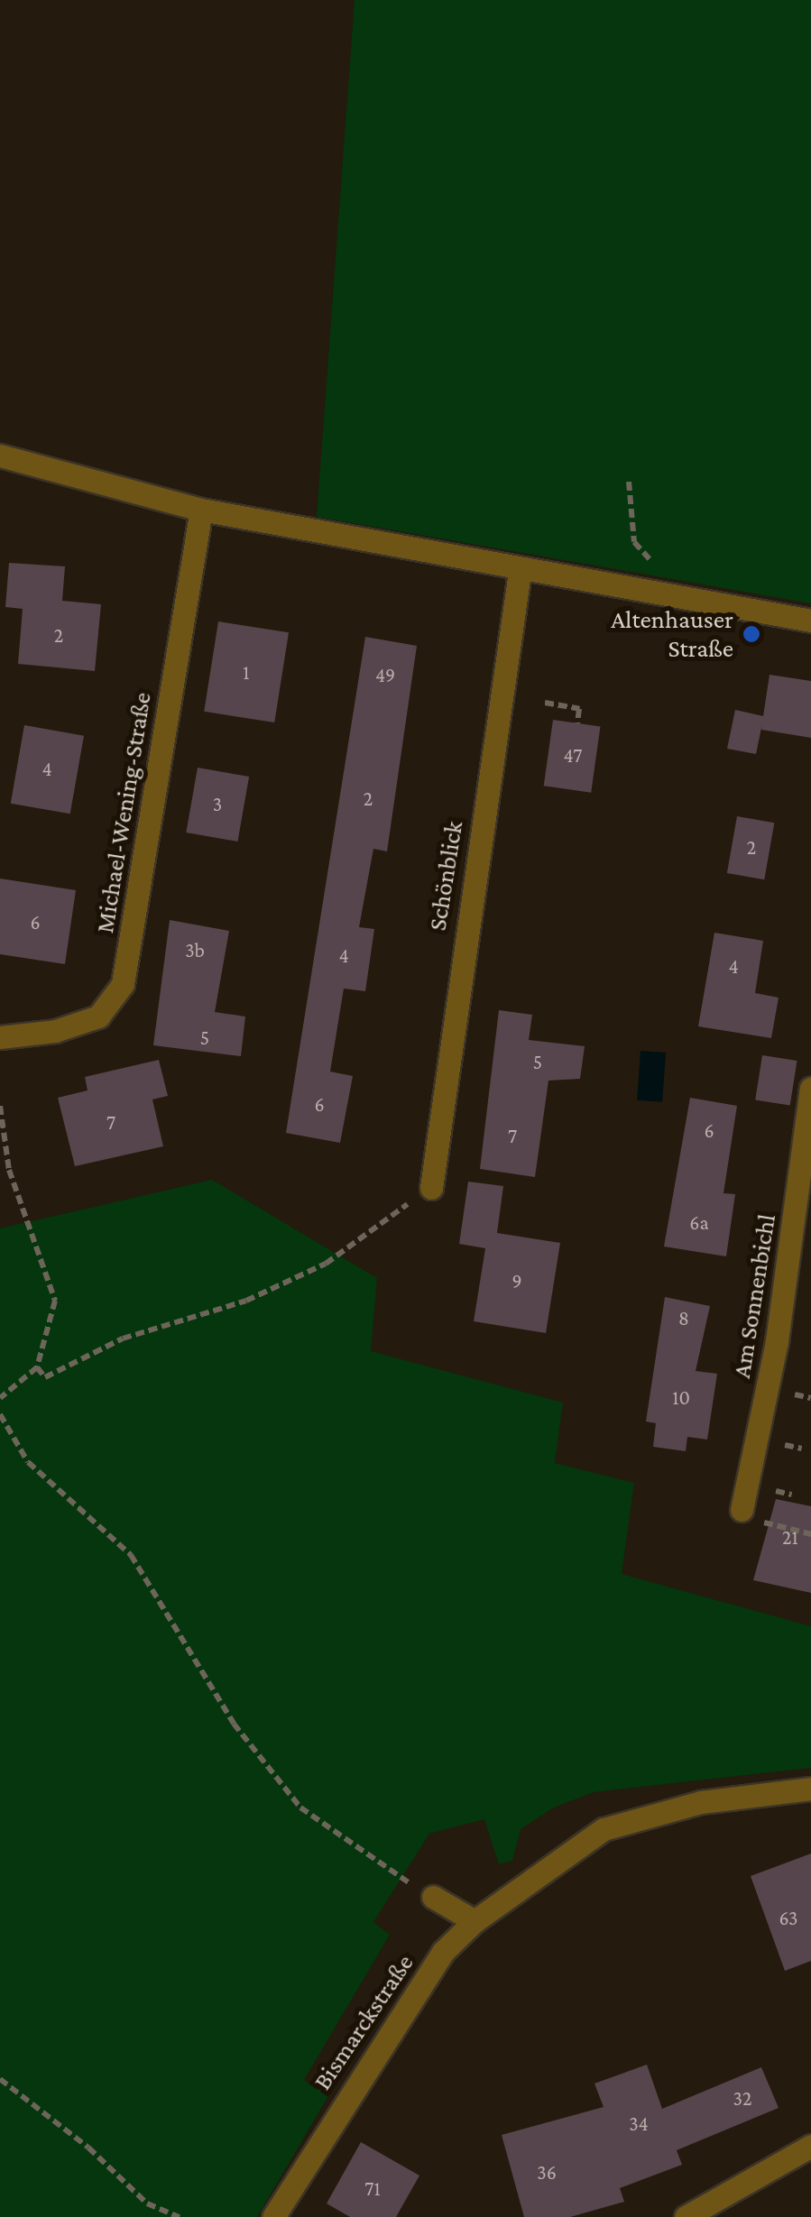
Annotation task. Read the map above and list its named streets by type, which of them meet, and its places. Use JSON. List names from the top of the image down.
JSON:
{
  "streets": {
    "street": [
      "Michael-Wening-Straße",
      "Schönblick",
      "Am Sonnenbichl",
      "Bismarckstraße"
    ]
  },
  "places": ["Altenhauser Straße"],
  "house_numbers": [
    "2",
    "1",
    "49",
    "47",
    "4",
    "2",
    "3",
    "2",
    "6",
    "3b",
    "4",
    "4",
    "5",
    "5",
    "6",
    "7",
    "6",
    "7",
    "6a",
    "9",
    "8",
    "10",
    "21",
    "63",
    "32",
    "34",
    "36",
    "71"
  ]
}
